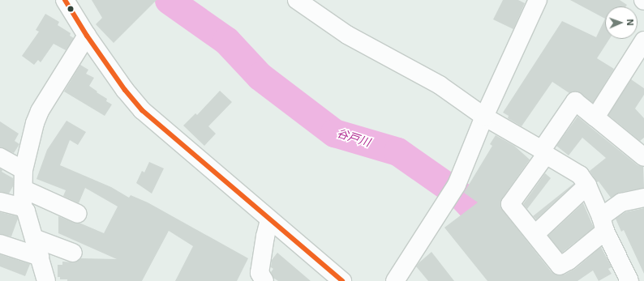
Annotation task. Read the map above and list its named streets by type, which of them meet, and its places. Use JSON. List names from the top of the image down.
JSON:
{
  "water": ["谷戸川"],
  "north": "right"
}
